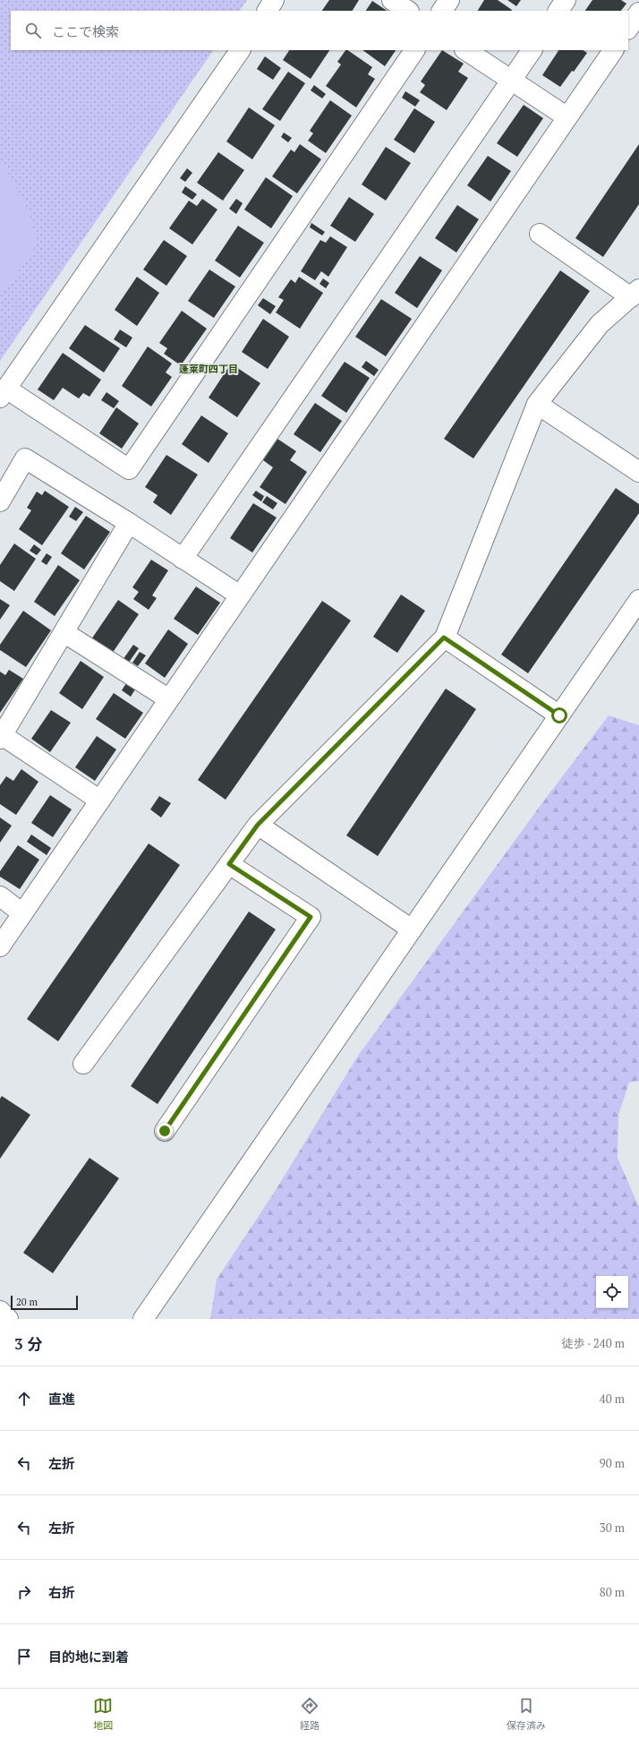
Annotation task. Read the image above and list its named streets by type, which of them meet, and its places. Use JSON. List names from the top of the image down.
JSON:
{
  "districts": ["蓬莱町四丁目"],
  "scale_bar": "20 m",
  "page": {
    "search": "ここで検索",
    "scale": "20 m",
    "heading": ["3 分", "徒歩 · 240 m"],
    "list": [
      ["直進", "40 m"],
      ["左折", "90 m"],
      ["左折", "30 m"],
      ["右折", "80 m"],
      "目的地に到着"
    ],
    "nav": ["地図", "経路", "保存済み"]
  }
}
